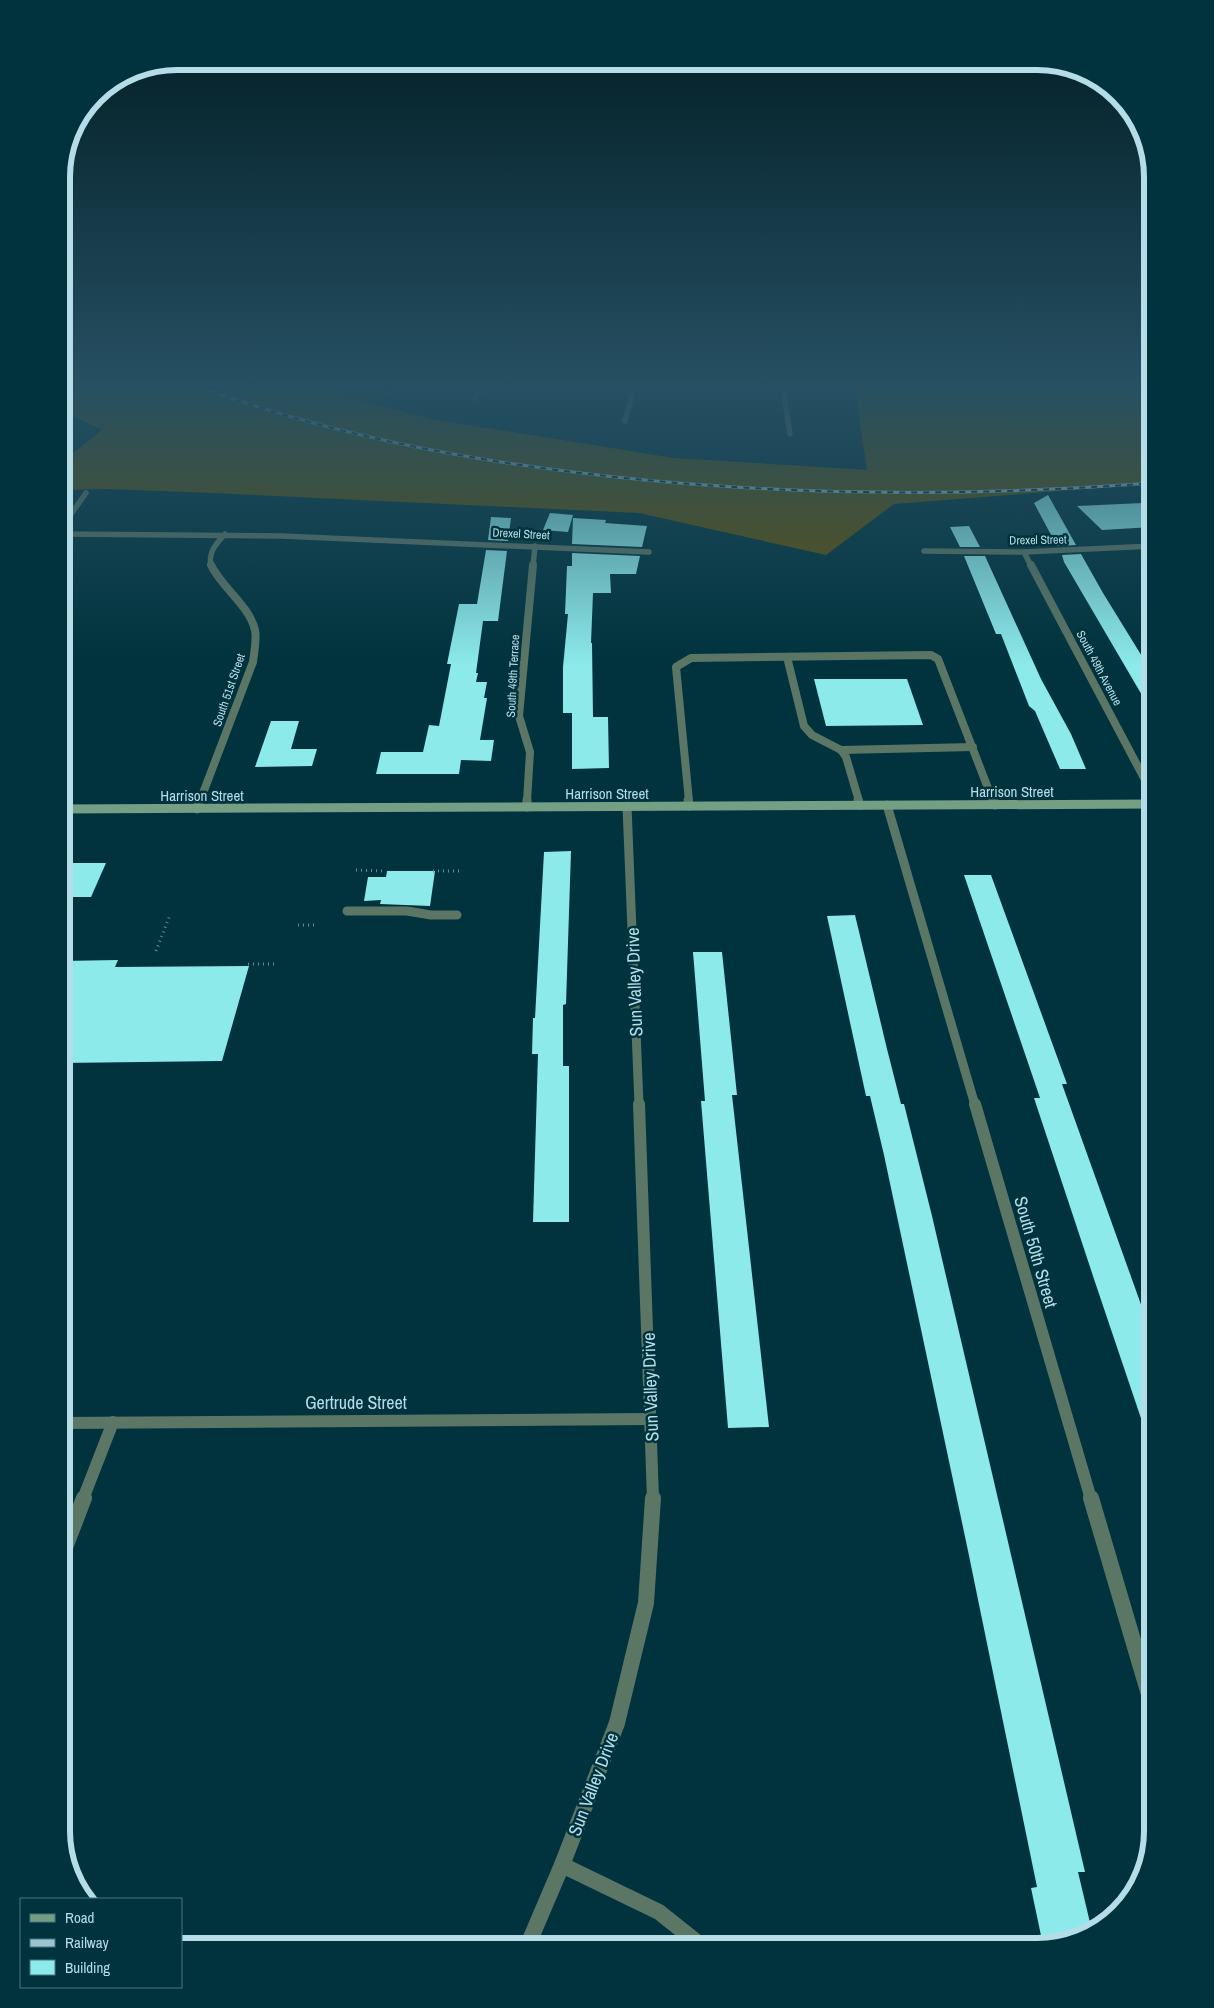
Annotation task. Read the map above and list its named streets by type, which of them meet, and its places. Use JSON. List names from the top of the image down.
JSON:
{
  "streets": {
    "main road": ["Harrison Street"],
    "street": [
      "Drexel Street",
      "South 49th Avenue",
      "South 49th Terrace",
      "South 51st Street",
      "Sun Valley Drive",
      "South 50th Street",
      "Gertrude Street"
    ]
  },
  "crossings": [
    ["Drexel Street", "South 49th Avenue"],
    ["Drexel Street", "South 49th Terrace"],
    ["Drexel Street", "South 51st Street"],
    ["South 49th Terrace", "Harrison Street"],
    ["South 51st Street", "Harrison Street"],
    ["Harrison Street", "Sun Valley Drive"],
    ["Harrison Street", "South 50th Street"],
    ["Sun Valley Drive", "Gertrude Street"]
  ],
  "legend": ["Road", "Railway", "Building"]
}
